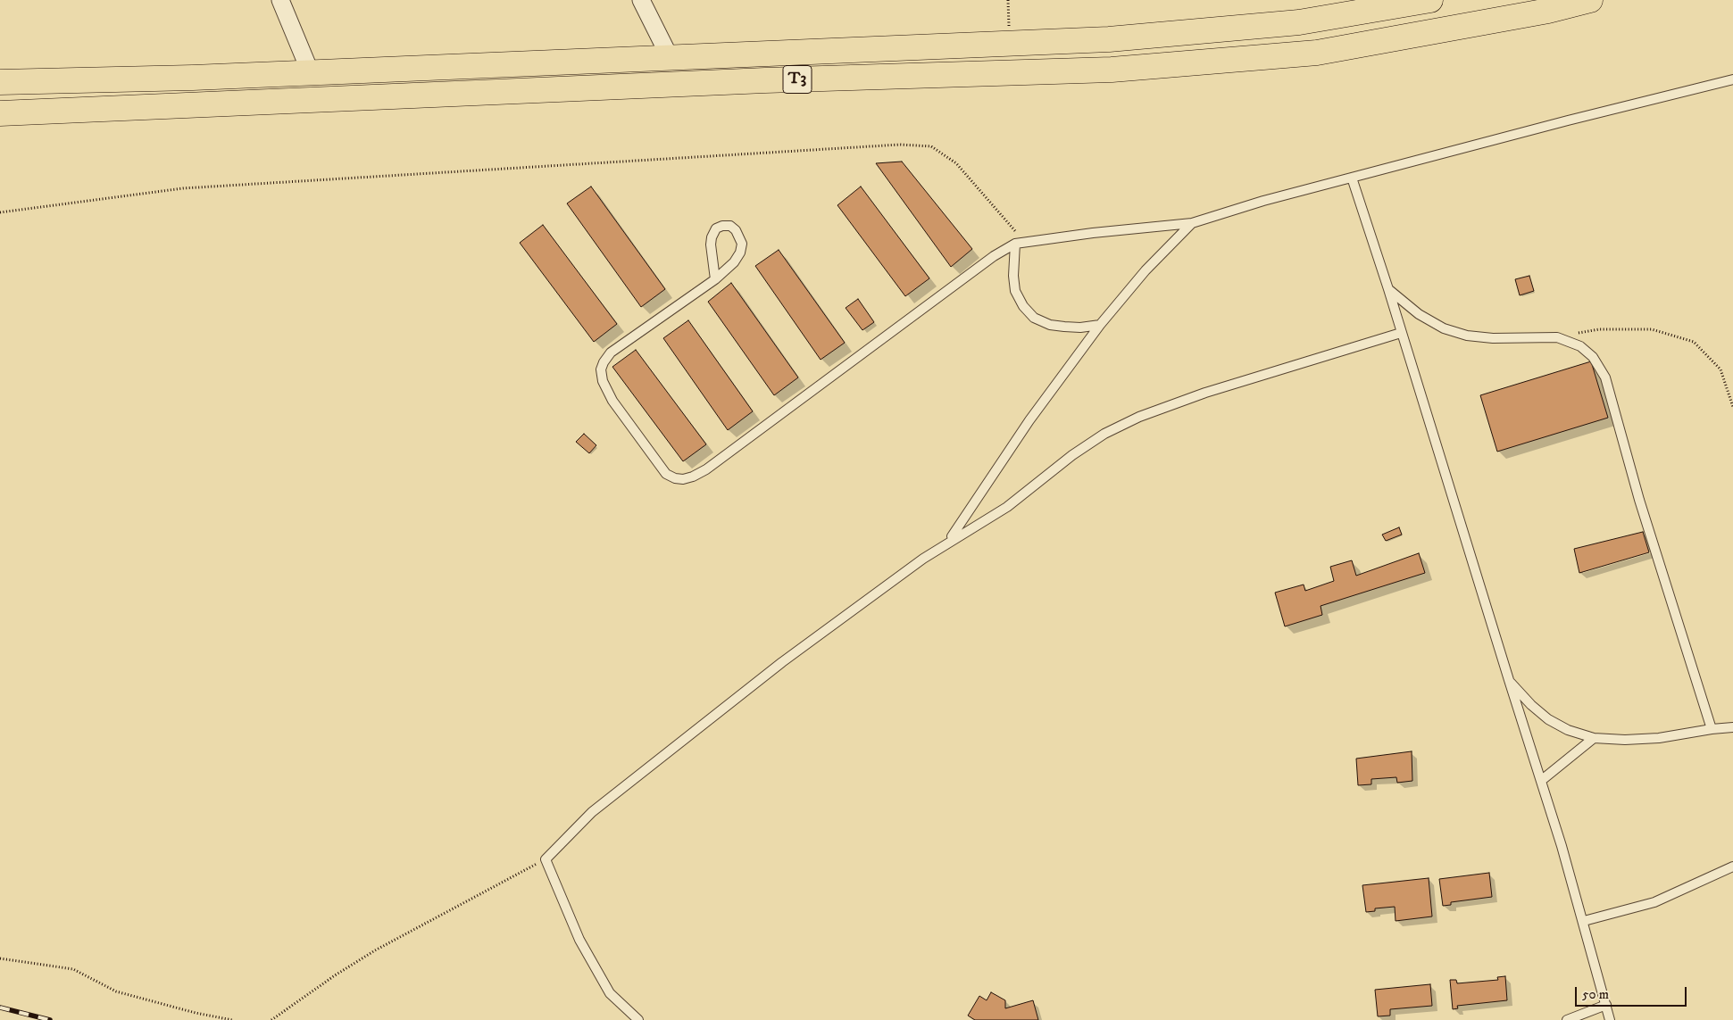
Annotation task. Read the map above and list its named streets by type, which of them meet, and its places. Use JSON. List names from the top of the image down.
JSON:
{
  "streets": {
    "highway": ["T3"]
  },
  "scale_bar": "50 m"
}
